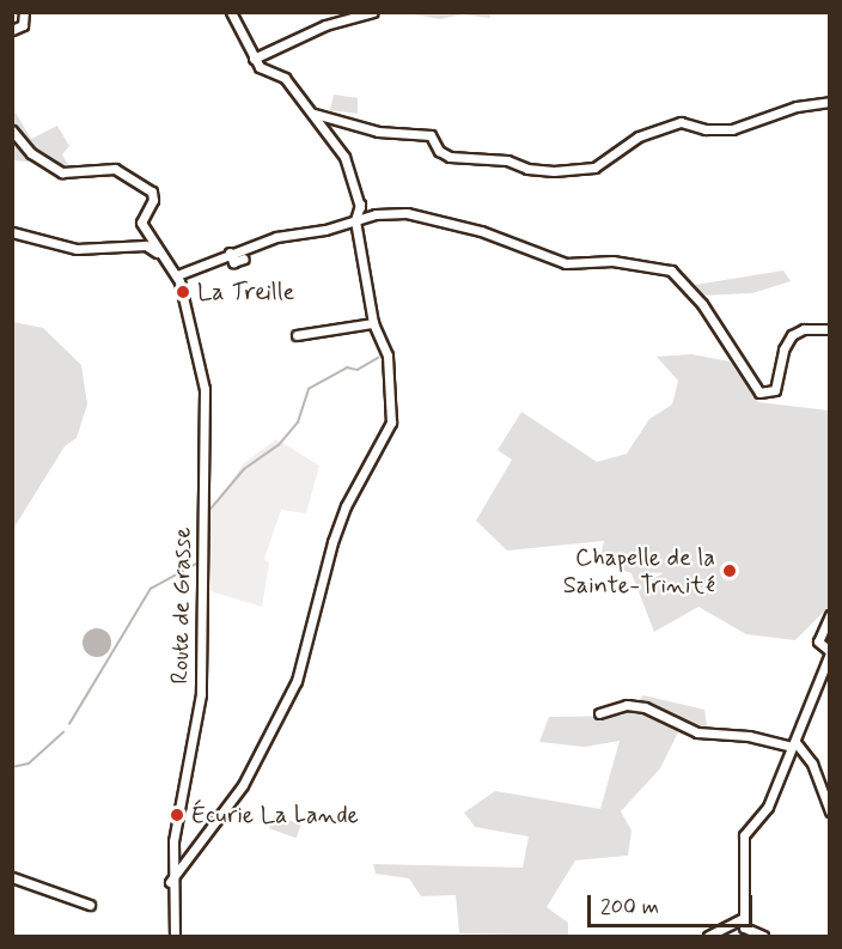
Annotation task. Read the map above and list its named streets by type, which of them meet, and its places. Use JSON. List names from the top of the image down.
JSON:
{
  "streets": {
    "street": ["Route de Grasse"]
  },
  "places": ["La Treille", "Chapelle de la Sainte-Trinité", "Écurie La Lande"],
  "scale_bar": "200 m"
}
